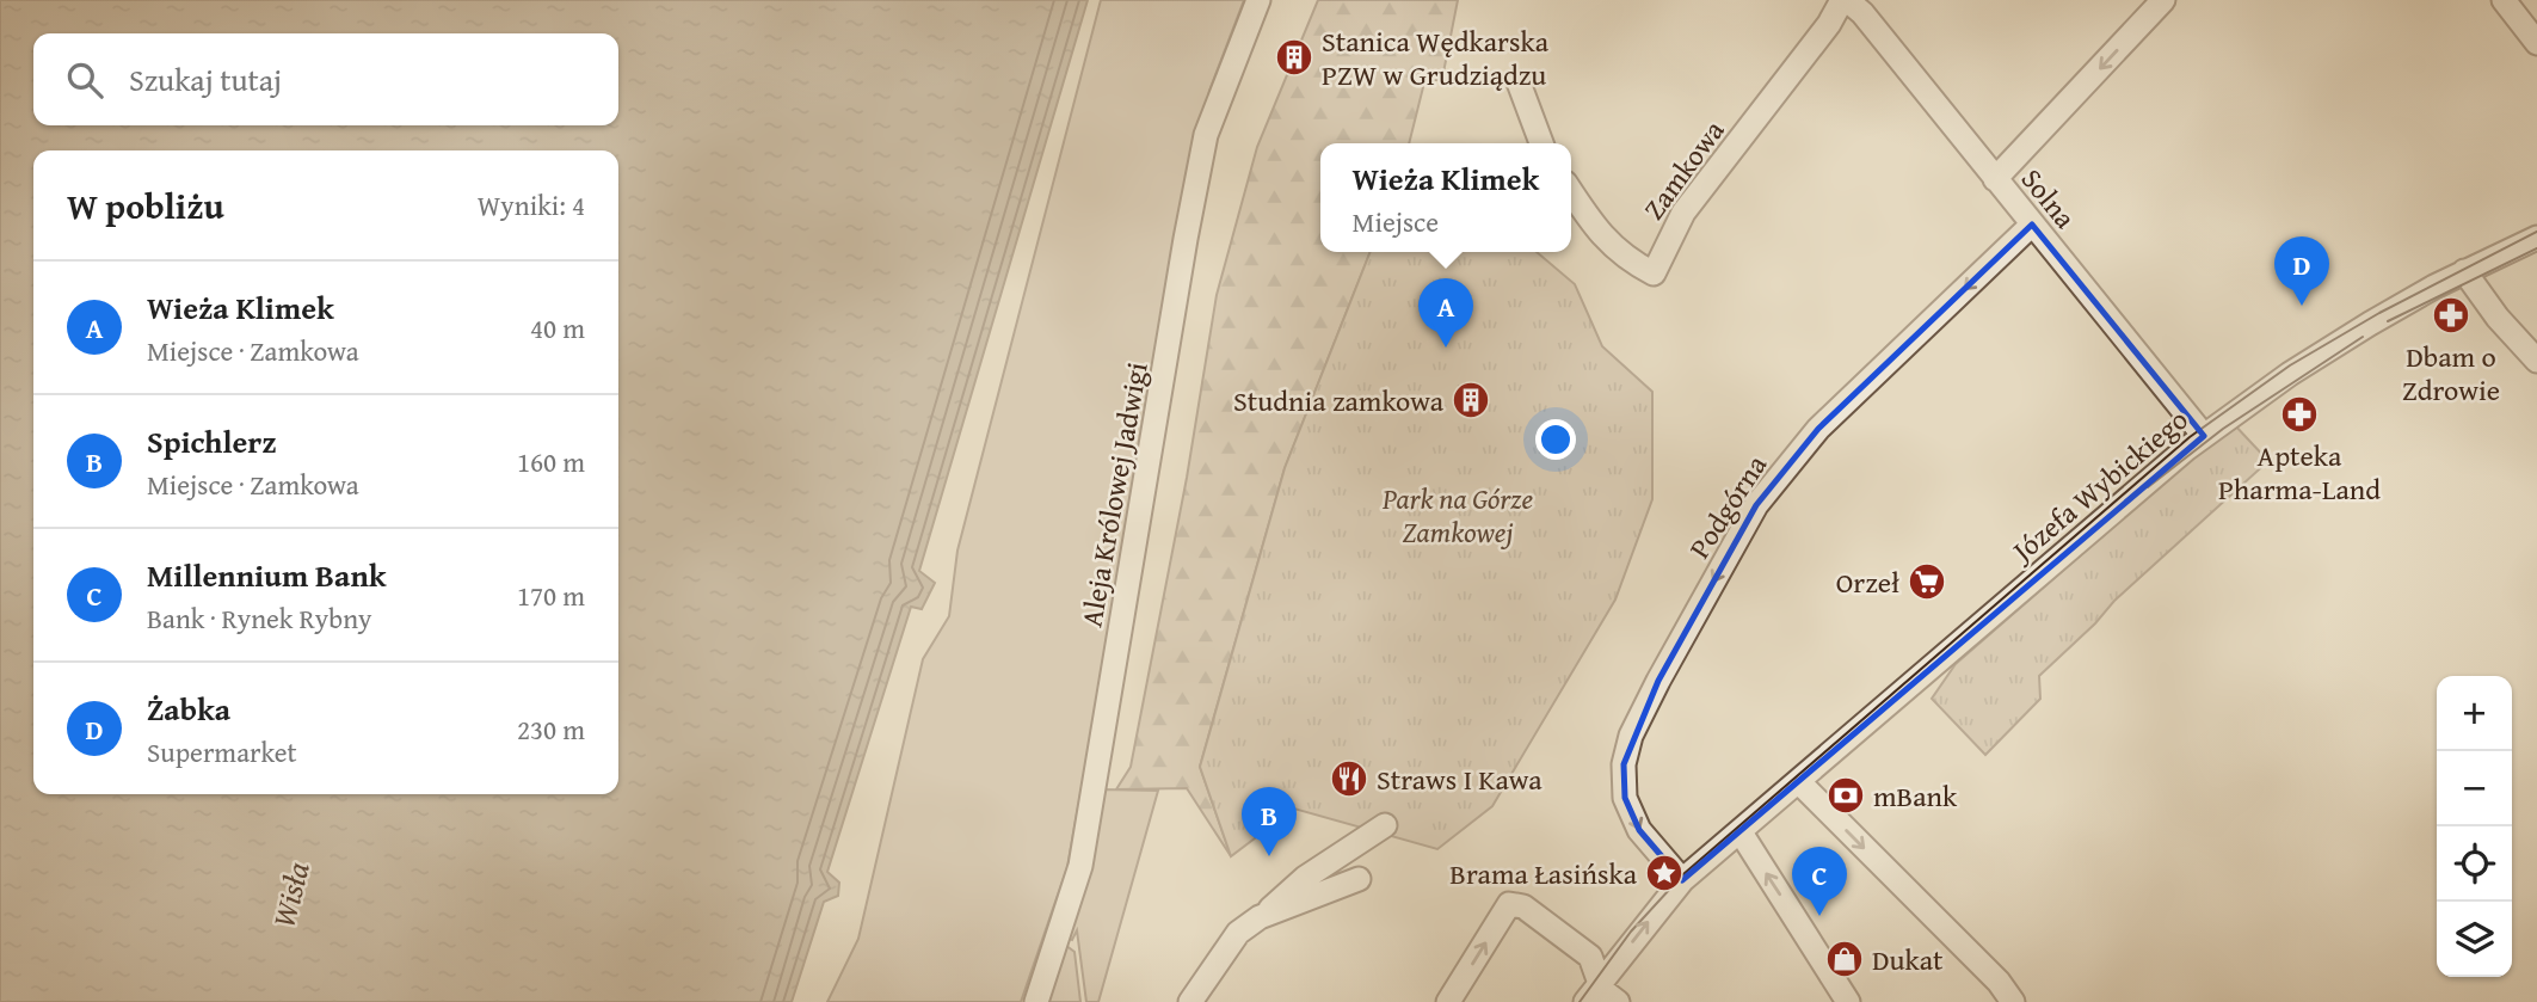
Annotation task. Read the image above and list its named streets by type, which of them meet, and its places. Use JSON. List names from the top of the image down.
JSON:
{
  "streets": {
    "street": [
      "Zamkowa",
      "Solna",
      "Józefa Wybickiego",
      "Aleja Królowej Jadwigi",
      "Podgórna"
    ]
  },
  "crossings": [
    ["Zamkowa", "Solna"],
    ["Solna", "Józefa Wybickiego"],
    ["Solna", "Podgórna"],
    ["Józefa Wybickiego", "Podgórna"]
  ],
  "one_way": ["Podgórna"],
  "water": ["Wisła"],
  "parks": ["Park na Górze Zamkowej"],
  "places": {
    "building": ["Stanica Wędkarska PZW w Grudziądzu", "Studnia zamkowa"],
    "pharmacy": ["Dbam o Zdrowie", "Apteka Pharma-Land"],
    "supermarket": ["Orzeł"],
    "restaurant": ["Straws I Kawa"],
    "bank": ["mBank"],
    "place": ["Brama Łasińska"],
    "shop": ["Dukat"]
  },
  "page": {
    "search": "Szukaj tutaj",
    "popup": ["Wieża Klimek", "Miejsce"],
    "heading": ["W pobliżu", "Wyniki: 4"],
    "pins": [
      "D",
      "A",
      "B",
      "C"
    ],
    "list": [
      {
        "mark": "A",
        "name": "Wieża Klimek",
        "note": "Miejsce · Zamkowa",
        "value": "40 m"
      },
      {
        "mark": "B",
        "name": "Spichlerz",
        "note": "Miejsce · Zamkowa",
        "value": "160 m"
      },
      {
        "mark": "C",
        "name": "Millennium Bank",
        "note": "Bank · Rynek Rybny",
        "value": "170 m"
      },
      {
        "mark": "D",
        "name": "Żabka",
        "note": "Supermarket",
        "value": "230 m"
      }
    ],
    "map_buttons": ["+", "−"]
  }
}
